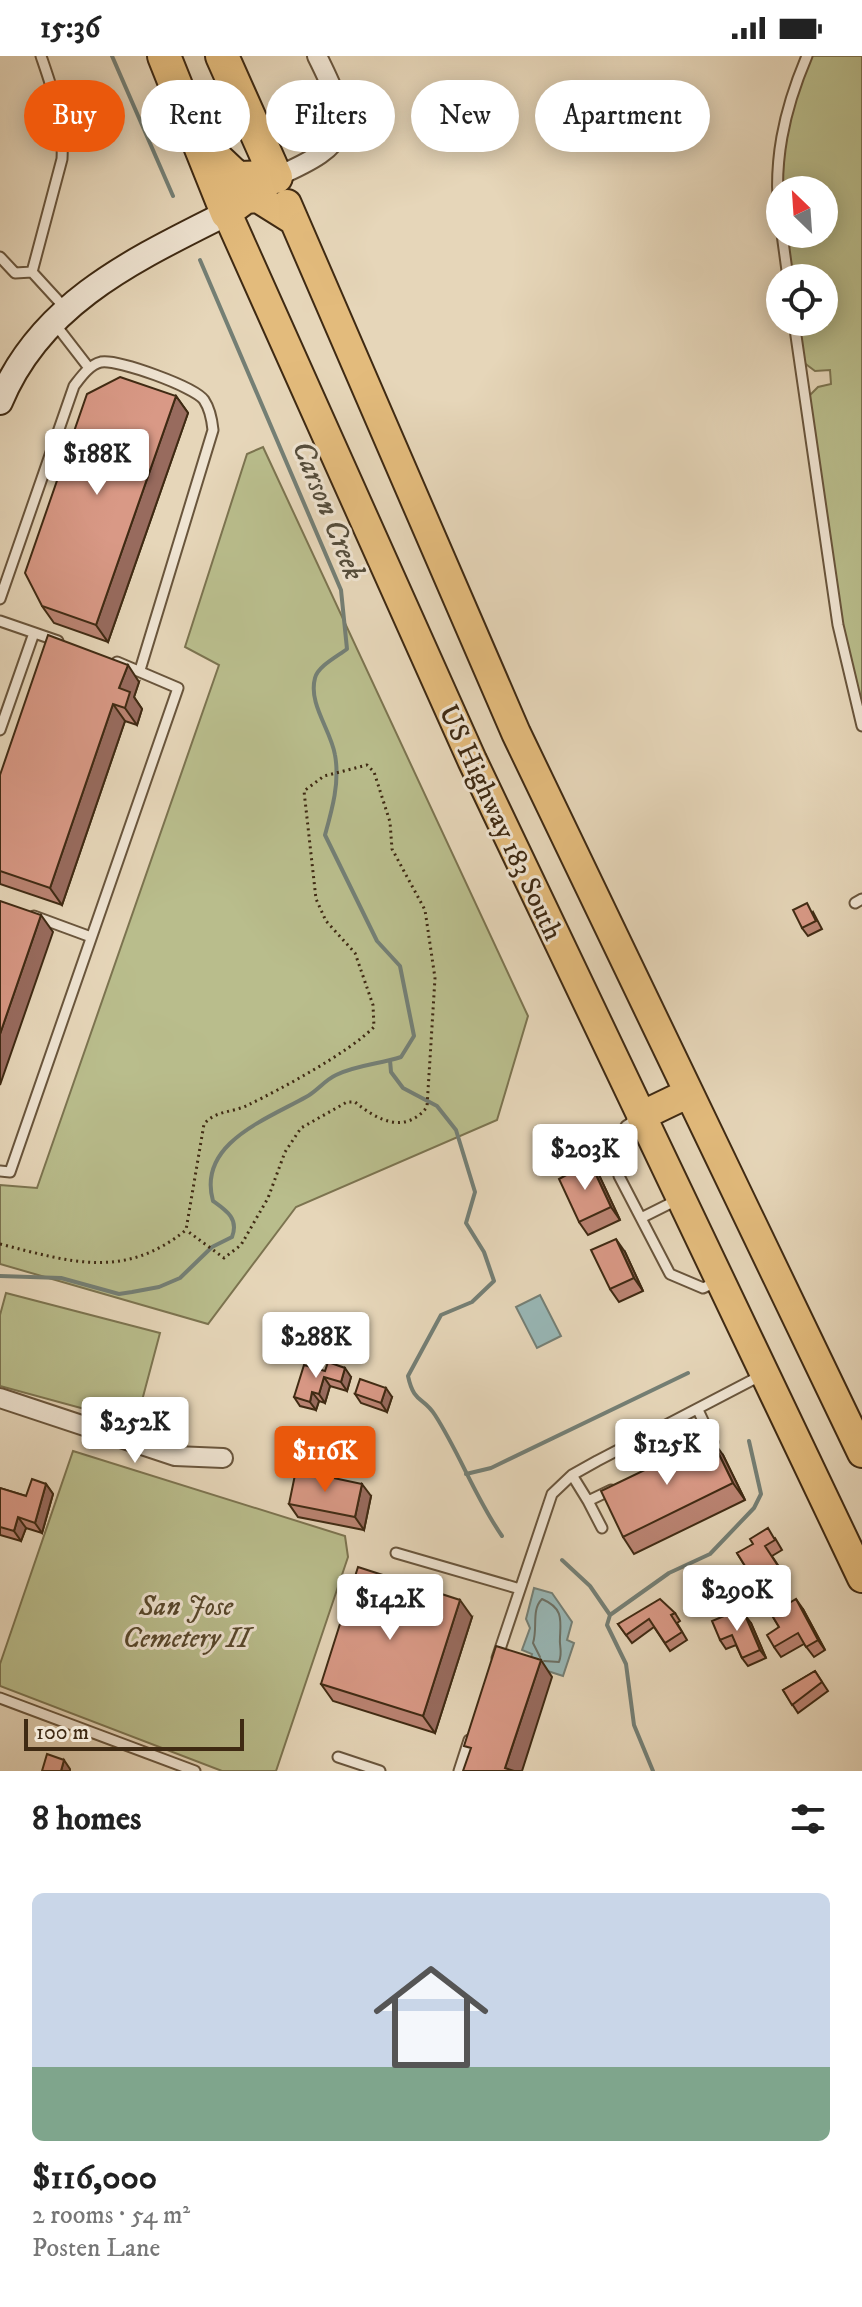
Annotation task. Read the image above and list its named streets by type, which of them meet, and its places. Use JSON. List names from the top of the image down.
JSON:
{
  "streets": {
    "highway": ["US Highway 183 South"]
  },
  "water": ["Carson Creek"],
  "parks": ["San Jose Cemetery II"],
  "scale_bar": "100 m",
  "north": "top left",
  "page": {
    "status": "15:36",
    "chip": [
      "Buy",
      "Rent",
      "Filters",
      "New",
      "Apartment"
    ],
    "price": [
      "$188K",
      "$203K",
      "$288K",
      "$252K",
      "$125K",
      "$116K",
      "$290K",
      "$142K"
    ],
    "scale": "100 m",
    "heading": "8 homes",
    "list": [
      {
        "name": "$116,000",
        "note": "2 rooms · 54 m² · Posten Lane"
      }
    ]
  }
}
